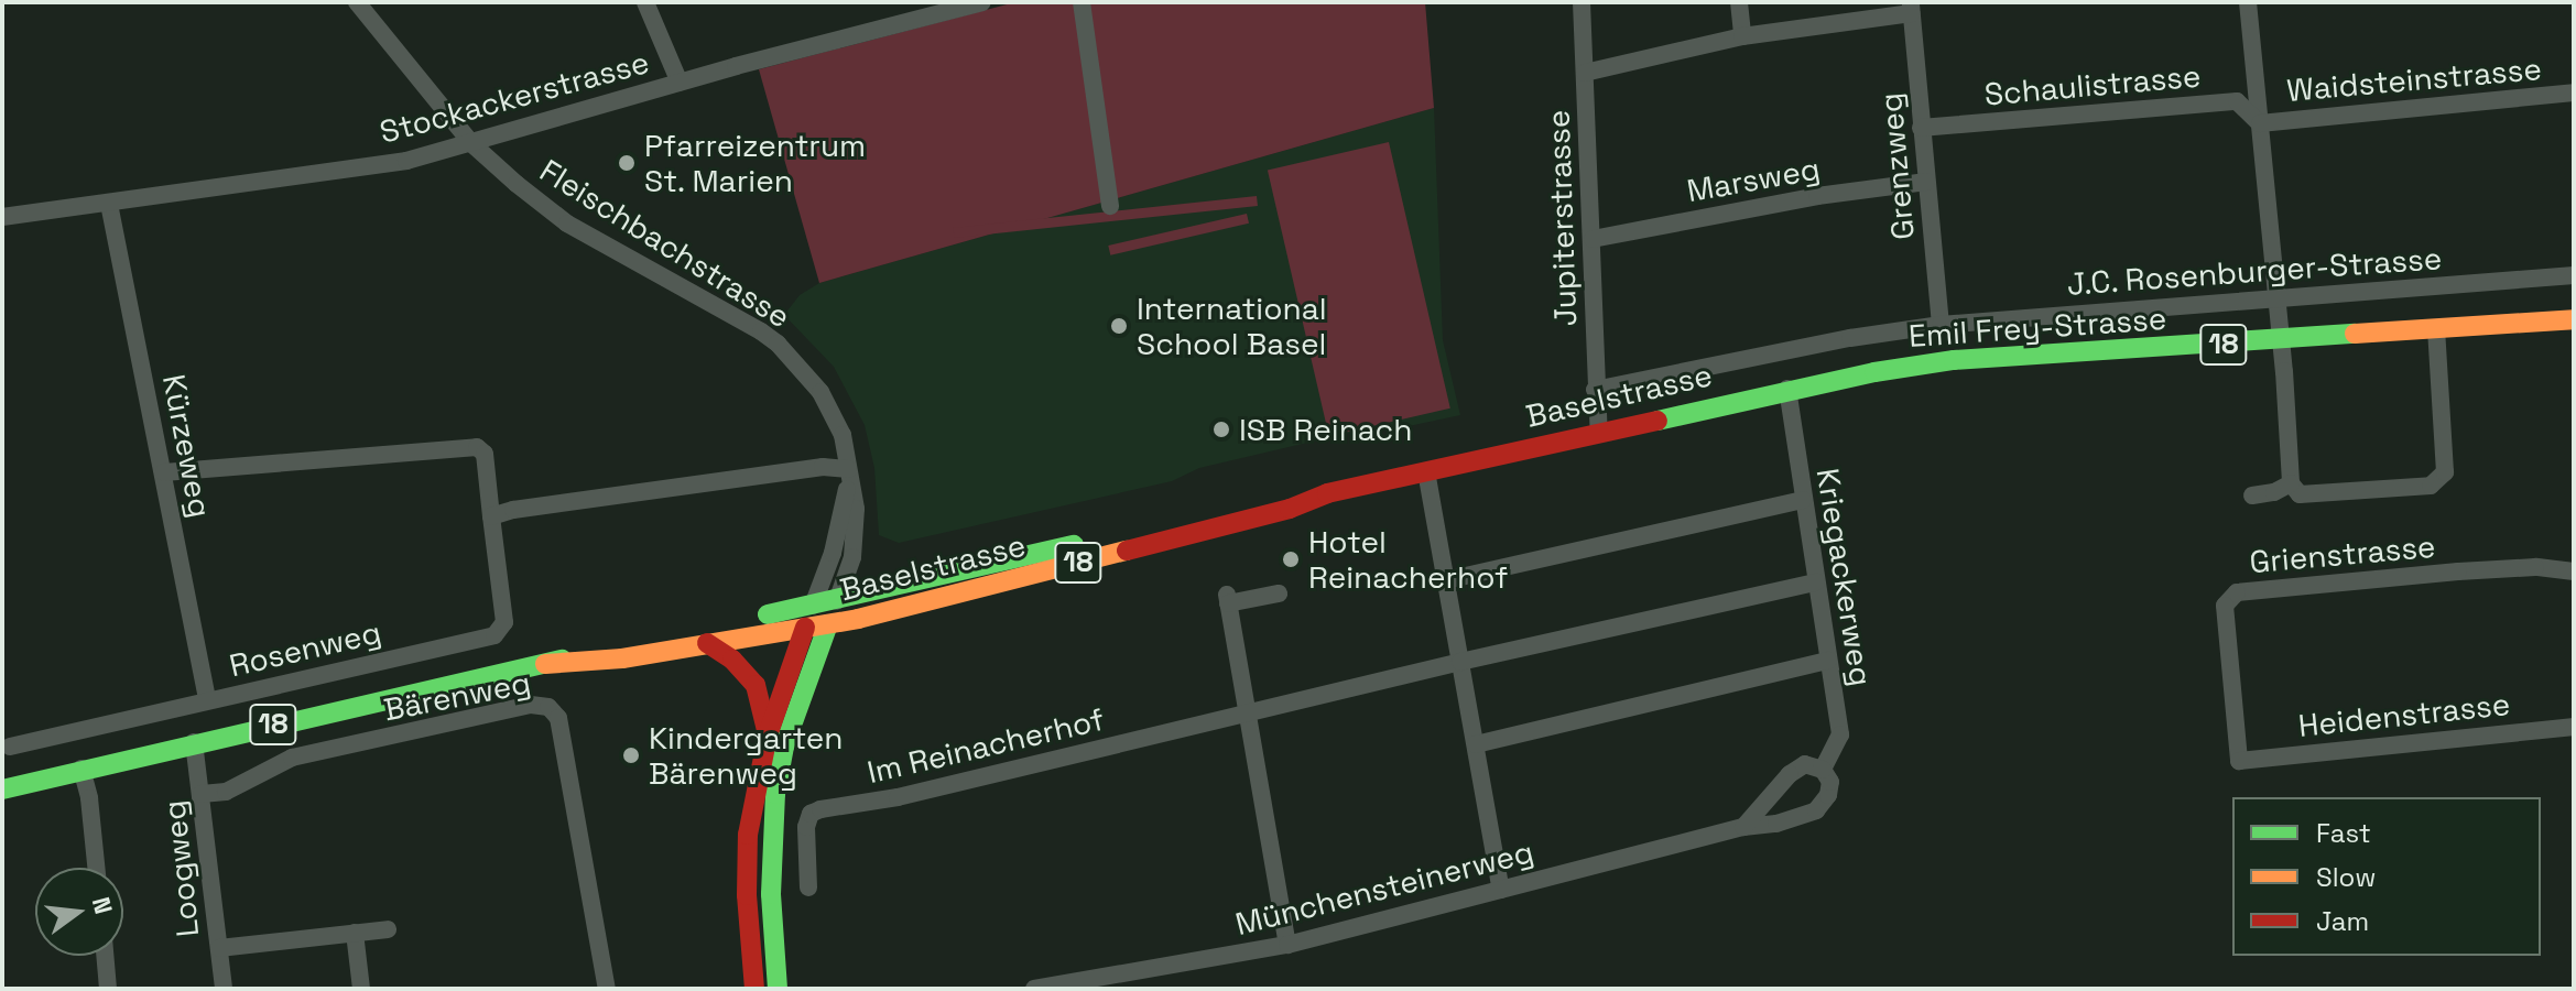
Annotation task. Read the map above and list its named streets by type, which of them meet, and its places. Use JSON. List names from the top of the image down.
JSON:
{
  "streets": {
    "main road": ["Emil Frey-Strasse", "18", "Baselstrasse"],
    "street": [
      "Waidsteinstrasse",
      "Schaulistrasse",
      "Stockackerstrasse",
      "Grenzweg",
      "Marsweg",
      "Jupiterstrasse",
      "Fleischbachstrasse",
      "J.C. Rosenburger-Strasse",
      "Kürzeweg",
      "Grienstrasse",
      "Kriegackerweg",
      "Rosenweg",
      "Bärenweg",
      "Heidenstrasse",
      "Im Reinacherhof",
      "Loogweg",
      "Münchensteinerweg"
    ]
  },
  "crossings": [
    ["Waidsteinstrasse", "Schaulistrasse"],
    ["Schaulistrasse", "Grenzweg"],
    ["Stockackerstrasse", "Fleischbachstrasse"],
    ["Stockackerstrasse", "Kürzeweg"],
    ["Grenzweg", "Marsweg"],
    ["Grenzweg", "J.C. Rosenburger-Strasse"],
    ["Grenzweg", "Baselstrasse"],
    ["Marsweg", "Jupiterstrasse"],
    ["Jupiterstrasse", "Baselstrasse"],
    ["Fleischbachstrasse", "Baselstrasse"],
    ["J.C. Rosenburger-Strasse", "Baselstrasse"],
    ["Emil Frey-Strasse", "Baselstrasse"],
    ["Baselstrasse", "Kriegackerweg"],
    ["Baselstrasse", "Loogweg"],
    ["Kürzeweg", "Rosenweg"],
    ["Grienstrasse", "Heidenstrasse"],
    ["Kriegackerweg", "Im Reinacherhof"],
    ["Kriegackerweg", "Münchensteinerweg"],
    ["Bärenweg", "Loogweg"]
  ],
  "places": [
    "Pfarreizentrum St. Marien",
    "International School Basel",
    "ISB Reinach",
    "Hotel Reinacherhof",
    "Kindergarten Bärenweg"
  ],
  "legend": ["Fast", "Slow", "Jam"],
  "north": "right"
}
